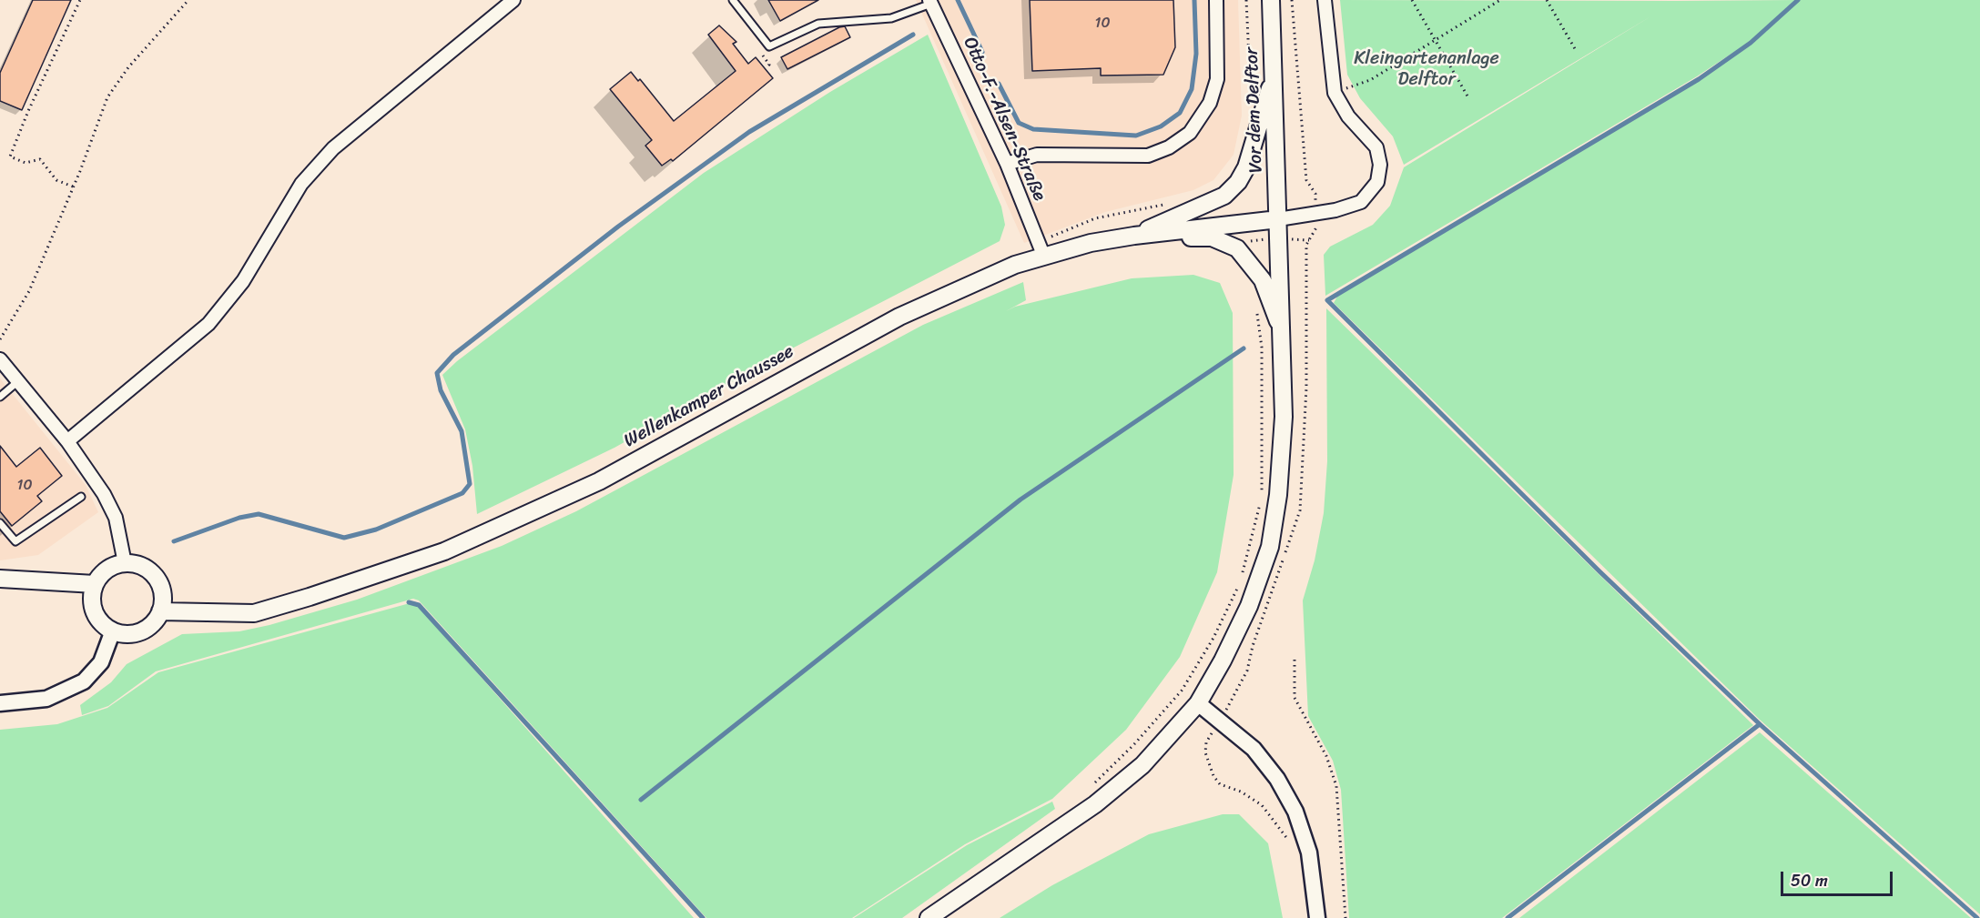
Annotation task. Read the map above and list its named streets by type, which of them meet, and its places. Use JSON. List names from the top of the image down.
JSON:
{
  "streets": {
    "main road": ["Vor dem Delftor", "Wellenkamper Chaussee"],
    "street": ["Otto-F.-Alsen-Straße"]
  },
  "crossings": [
    ["Vor dem Delftor", "Wellenkamper Chaussee"],
    ["Otto-F.-Alsen-Straße", "Wellenkamper Chaussee"]
  ],
  "parks": ["Kleingartenanlage Delftor"],
  "house_numbers": ["10", "10"],
  "scale_bar": "50 m"
}
